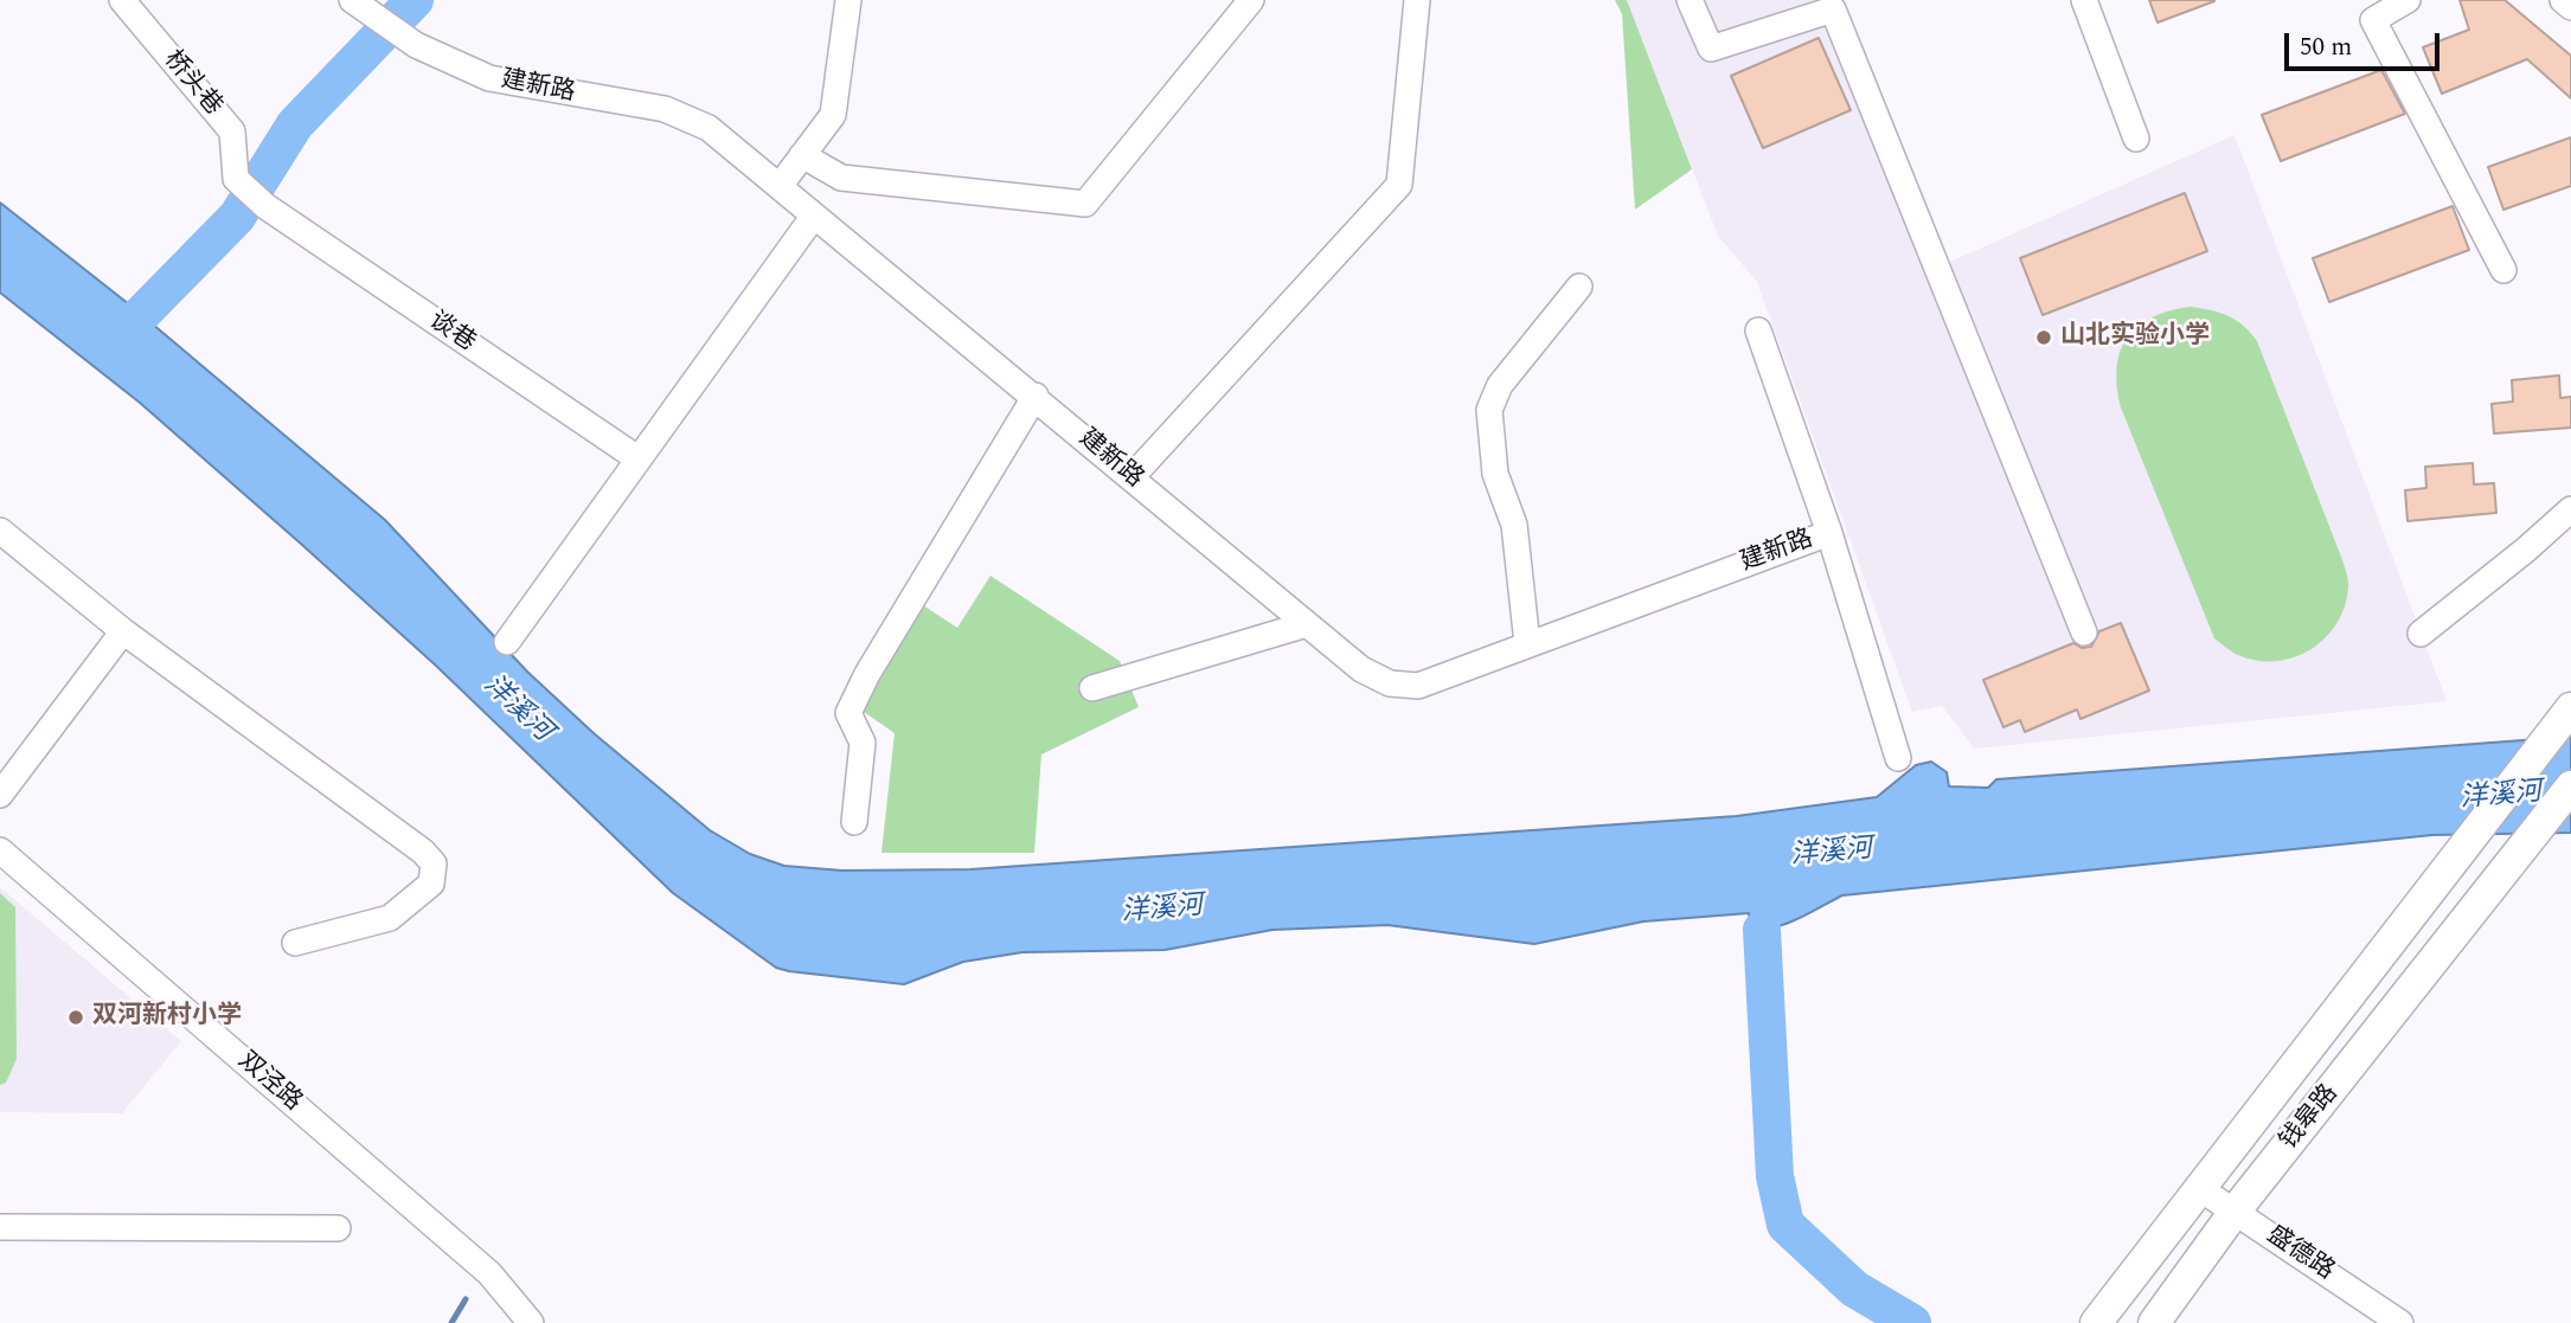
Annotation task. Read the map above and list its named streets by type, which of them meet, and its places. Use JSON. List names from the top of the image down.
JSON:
{
  "streets": {
    "main road": ["钱皋路"],
    "street": [
      "桥头巷",
      "建新路",
      "谈巷",
      "双泾路",
      "盛德路"
    ]
  },
  "crossings": [
    ["桥头巷", "谈巷"],
    ["钱皋路", "盛德路"]
  ],
  "water": ["洋溪河"],
  "places": ["山北实验小学", "双河新村小学"],
  "scale_bar": "50 m"
}
